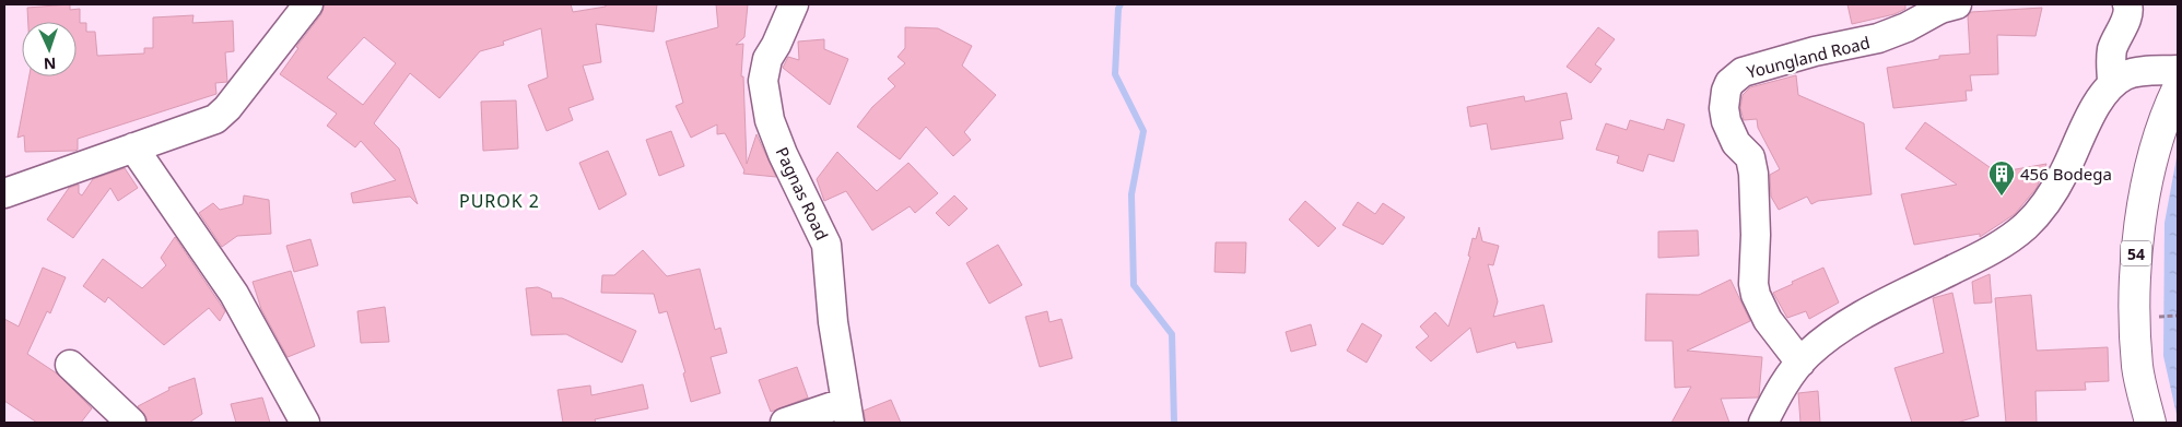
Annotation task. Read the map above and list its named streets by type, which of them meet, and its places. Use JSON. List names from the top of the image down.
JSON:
{
  "streets": {
    "highway": ["54"],
    "street": ["Youngland Road", "Pagnas Road"]
  },
  "districts": ["PUROK 2"],
  "places": {
    "building": ["456 Bodega"]
  },
  "north": "bottom"
}
